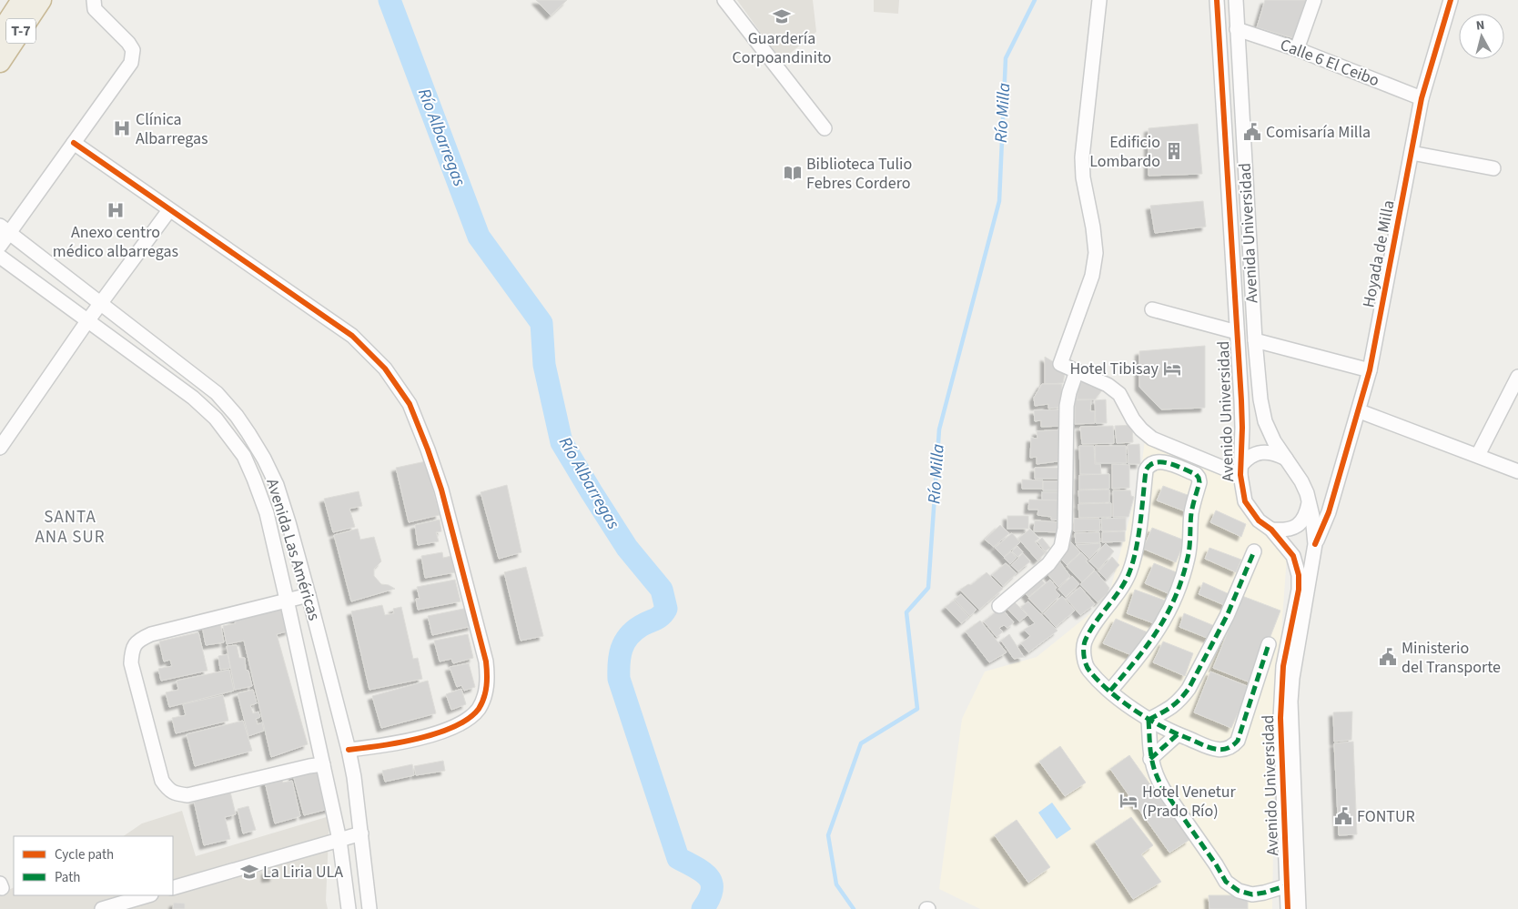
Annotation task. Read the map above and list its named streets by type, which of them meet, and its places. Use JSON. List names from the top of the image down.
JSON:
{
  "streets": {
    "highway": ["T-7"],
    "street": [
      "Calle 6 El Ceibo",
      "Avenida Universidad",
      "Hoyada de Milla",
      "Avenido Universidad",
      "Avenida Las Américas"
    ]
  },
  "crossings": [
    ["Calle 6 El Ceibo", "Avenida Universidad"],
    ["Calle 6 El Ceibo", "Hoyada de Milla"],
    ["Avenida Universidad", "Avenido Universidad"],
    ["Hoyada de Milla", "Avenido Universidad"]
  ],
  "districts": ["SANTA ANA SUR"],
  "water": ["Río Milla", "Río Albarregas"],
  "places": {
    "school or university": ["Guardería Corpoandinito", "La Liria ULA"],
    "hospital": ["Clínica Albarregas", "Anexo centro médico albarregas"],
    "public building": ["Comisaría Milla", "Ministerio del Transporte", "FONTUR"],
    "building": ["Edificio Lombardo"],
    "library": ["Biblioteca Tulio Febres Cordero"],
    "hotel": ["Hotel Tibisay", "Hotel Venetur (Prado Río)"]
  },
  "legend": ["Cycle path", "Path"],
  "north": "top"
}
